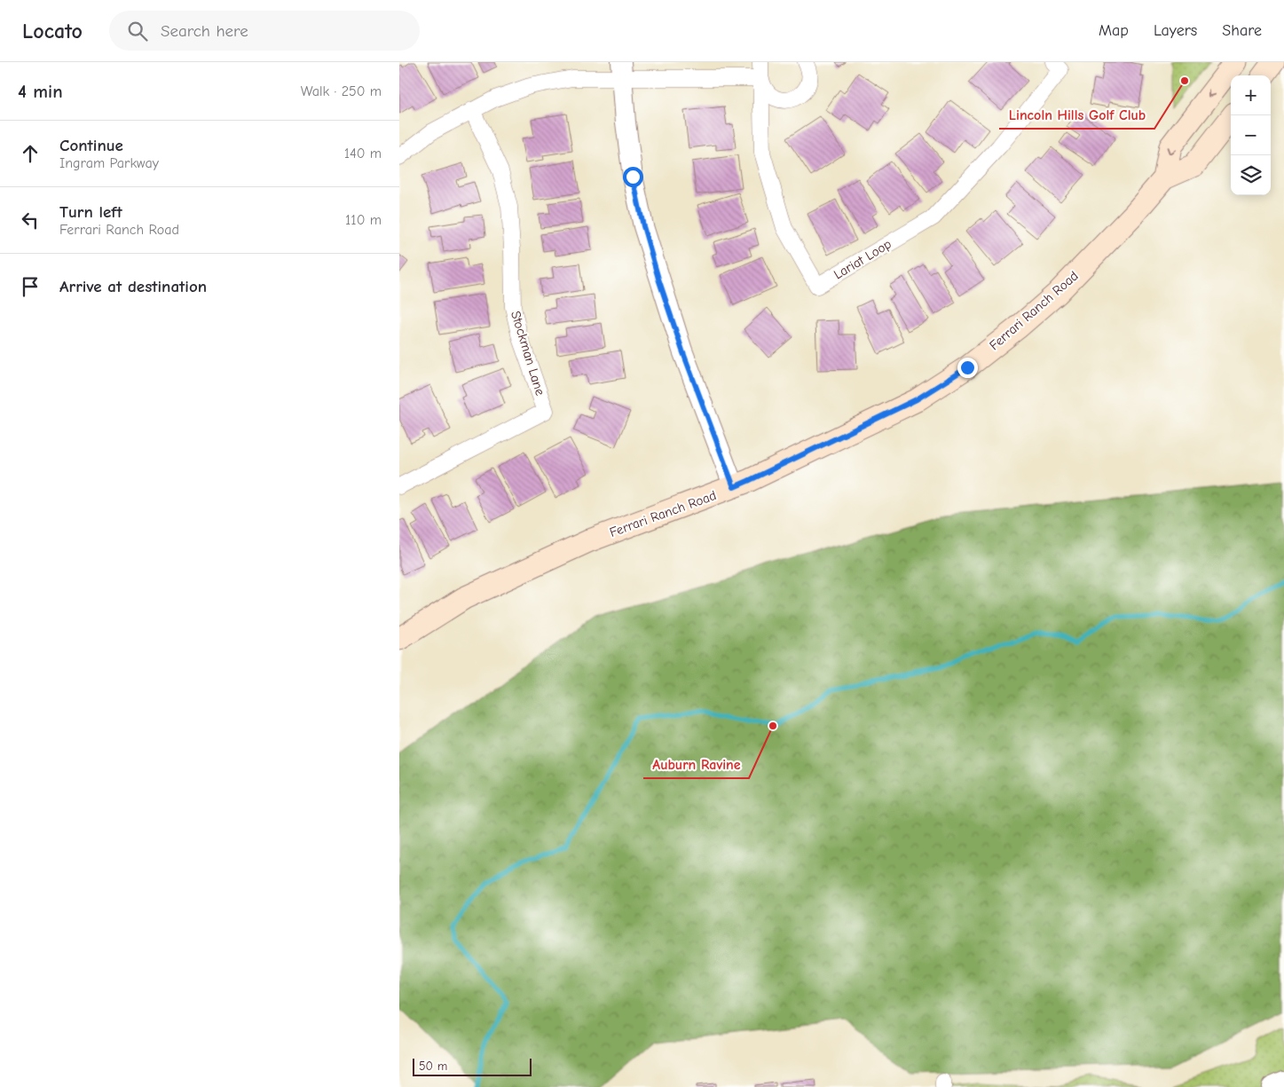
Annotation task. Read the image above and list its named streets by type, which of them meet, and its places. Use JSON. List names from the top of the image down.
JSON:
{
  "streets": {
    "main road": ["Ferrari Ranch Road"],
    "street": ["Lariat Loop", "Stockman Lane"]
  },
  "places": ["Lincoln Hills Golf Club", "Auburn Ravine"],
  "scale_bar": "50 m",
  "page": {
    "header": "Locato",
    "search": "Search here",
    "nav": ["Map", "Layers", "Share"],
    "heading": ["4 min", "Walk · 250 m"],
    "map_buttons": ["+", "−"],
    "list": [
      ["Continue", "Ingram Parkway", "140 m"],
      ["Turn left", "Ferrari Ranch Road", "110 m"],
      "Arrive at destination"
    ],
    "scale": "50 m"
  }
}
